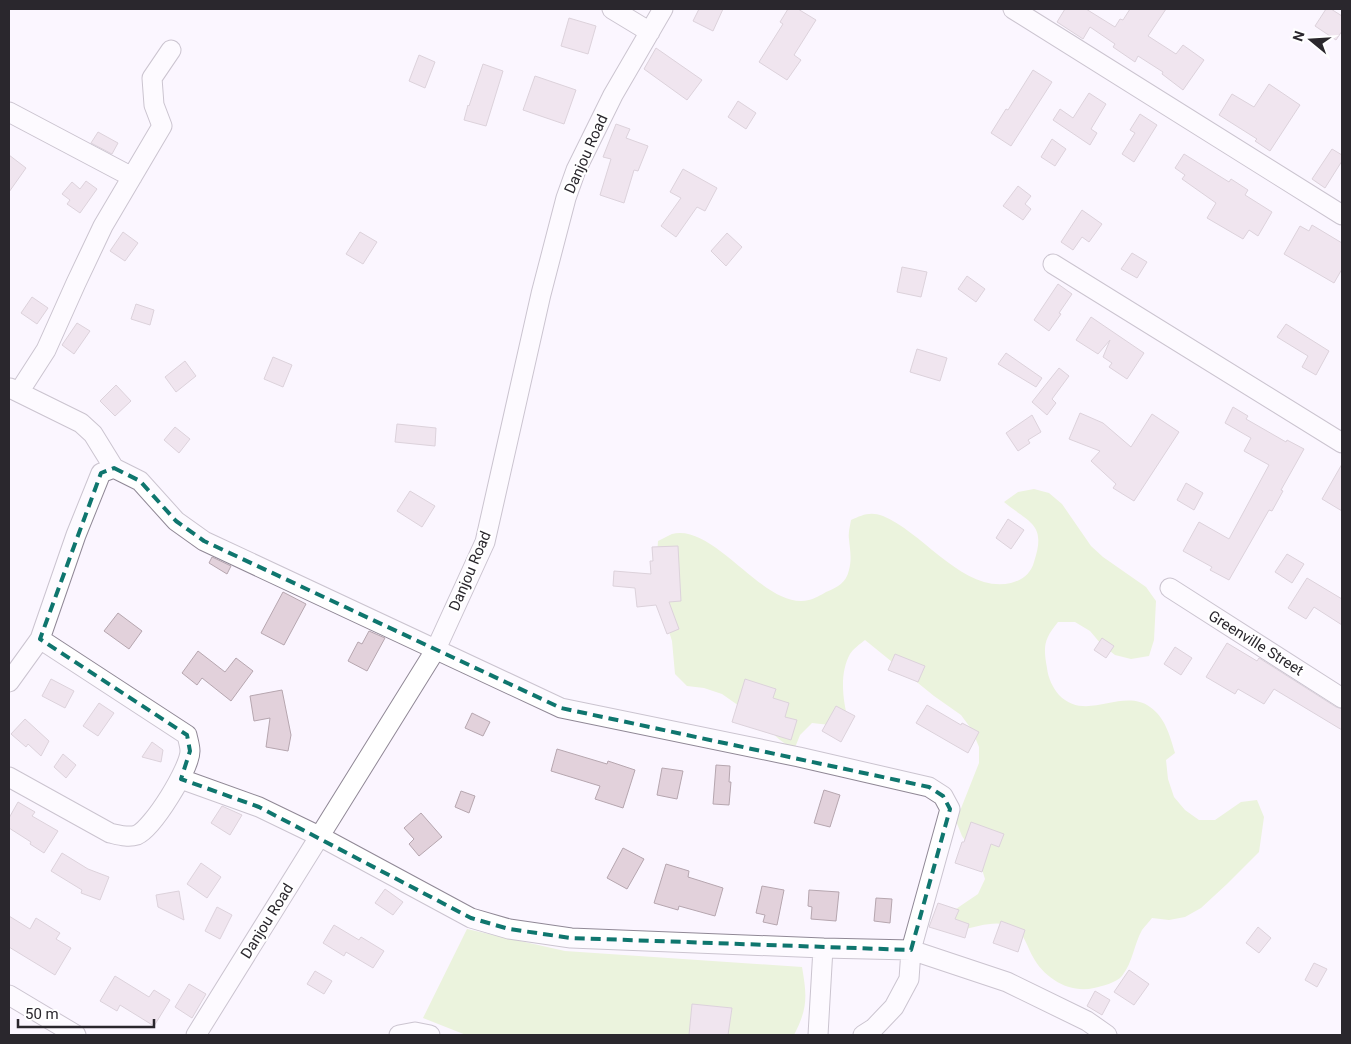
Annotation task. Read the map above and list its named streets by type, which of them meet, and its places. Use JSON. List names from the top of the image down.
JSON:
{
  "streets": {
    "street": ["Danjou Road", "Greenville Street"]
  },
  "scale_bar": "50 m",
  "north": "left"
}
